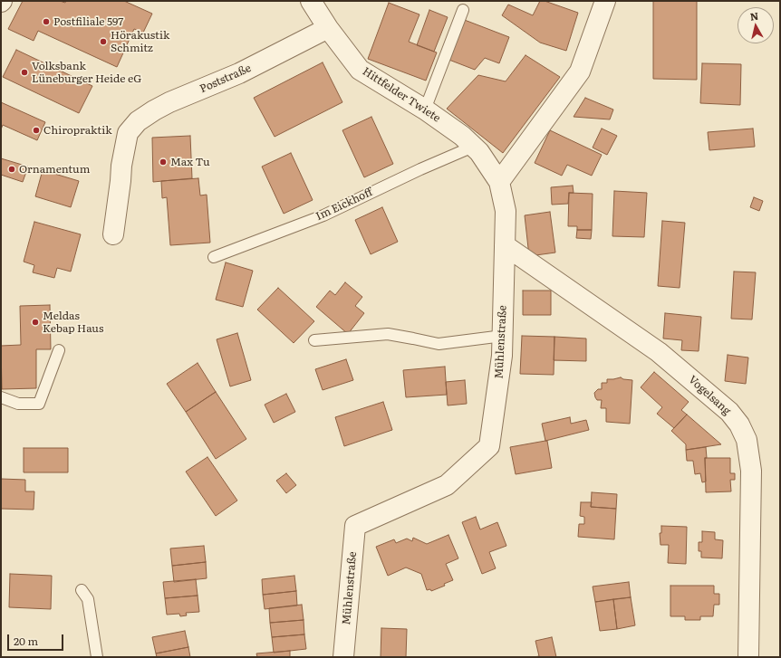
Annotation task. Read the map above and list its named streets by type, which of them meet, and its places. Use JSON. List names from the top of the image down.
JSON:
{
  "streets": {
    "street": [
      "Poststraße",
      "Hittfelder Twiete",
      "Mühlenstraße",
      "Vogelsang"
    ],
    "lane": ["Im Eickhoff"]
  },
  "crossings": [
    ["Poststraße", "Hittfelder Twiete"],
    ["Hittfelder Twiete", "Im Eickhoff"],
    ["Hittfelder Twiete", "Mühlenstraße"],
    ["Mühlenstraße", "Vogelsang"]
  ],
  "places": [
    "Postfiliale 597",
    "Hörakustik Schmitz",
    "Volksbank Lüneburger Heide eG",
    "Chiropraktik",
    "Max Tu",
    "Ornamentum",
    "Meldas Kebap Haus"
  ],
  "scale_bar": "20 m",
  "north": "top"
}
